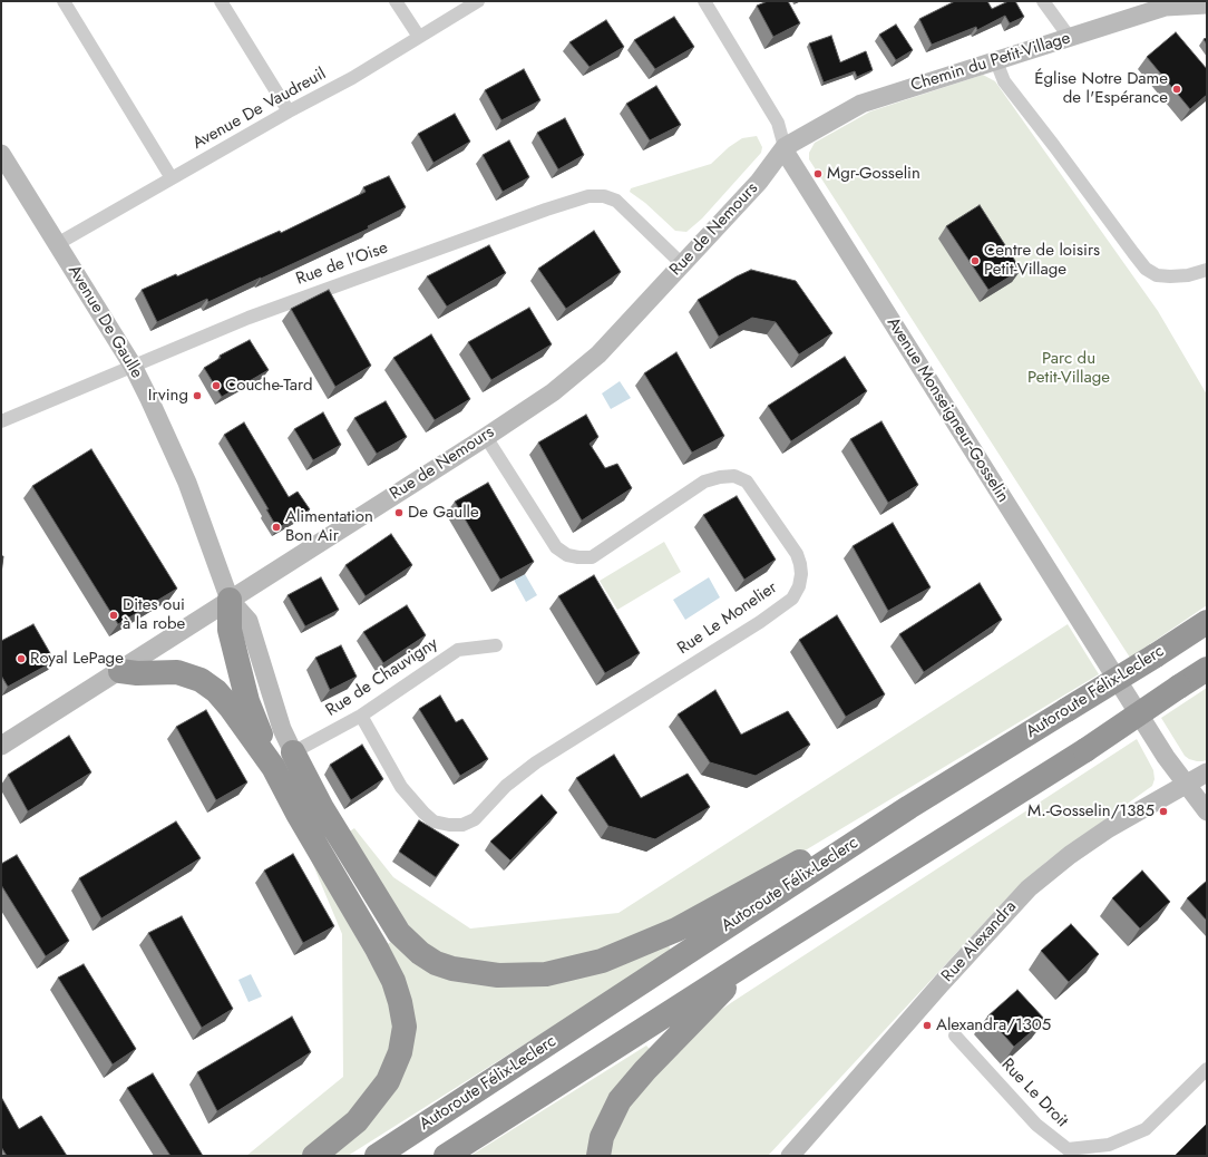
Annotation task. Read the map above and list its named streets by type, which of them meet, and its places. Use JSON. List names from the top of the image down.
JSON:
{
  "streets": {
    "highway": ["Autoroute Félix-Leclerc"],
    "street": [
      "Chemin du Petit-Village",
      "Avenue De Vaudreuil",
      "Rue de Nemours",
      "Rue de l'Oise",
      "Avenue De Gaulle",
      "Avenue Monseigneur-Gosselin",
      "Rue Le Monelier",
      "Rue de Chauvigny",
      "Rue Alexandra",
      "Rue Le Droit"
    ]
  },
  "crossings": [
    ["Chemin du Petit-Village", "Rue de Nemours"],
    ["Chemin du Petit-Village", "Avenue Monseigneur-Gosselin"],
    ["Avenue De Vaudreuil", "Avenue De Gaulle"],
    ["Rue de Nemours", "Rue de l'Oise"],
    ["Rue de Nemours", "Avenue De Gaulle"],
    ["Rue de Nemours", "Avenue Monseigneur-Gosselin"],
    ["Rue de Nemours", "Rue Le Monelier"],
    ["Rue de l'Oise", "Avenue De Gaulle"],
    ["Avenue Monseigneur-Gosselin", "Rue Alexandra"],
    ["Rue Le Monelier", "Rue de Chauvigny"]
  ],
  "parks": ["Parc du Petit-Village"],
  "places": [
    "Église Notre Dame de l'Espérance",
    "Mgr-Gosselin",
    "Centre de loisirs Petit-Village",
    "Couche-Tard",
    "Irving",
    "De Gaulle",
    "Alimentation Bon Air",
    "Dites oui à la robe",
    "Royal LePage",
    "M.-Gosselin/1385",
    "Alexandra/1305"
  ]
}
